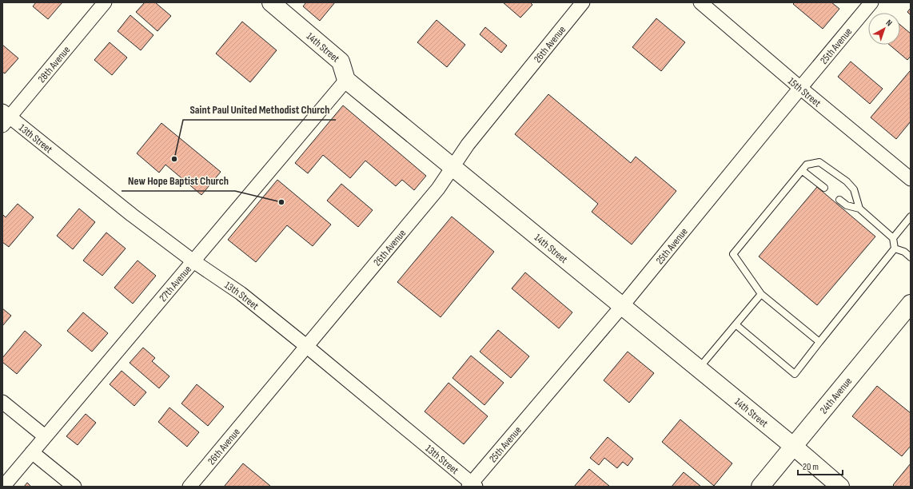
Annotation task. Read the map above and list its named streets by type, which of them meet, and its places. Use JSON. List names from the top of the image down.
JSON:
{
  "streets": {
    "street": [
      "26th Avenue",
      "25th Avenue",
      "14th Street",
      "28th Avenue",
      "15th Street",
      "13th Street",
      "27th Avenue",
      "24th Avenue"
    ]
  },
  "crossings": [
    ["26th Avenue", "14th Street"],
    ["26th Avenue", "13th Street"],
    ["25th Avenue", "14th Street"],
    ["25th Avenue", "15th Street"],
    ["25th Avenue", "13th Street"],
    ["14th Street", "27th Avenue"],
    ["14th Street", "24th Avenue"],
    ["28th Avenue", "13th Street"],
    ["13th Street", "27th Avenue"]
  ],
  "places": ["Saint Paul United Methodist Church", "New Hope Baptist Church"],
  "scale_bar": "20 m",
  "north": "top right"
}
